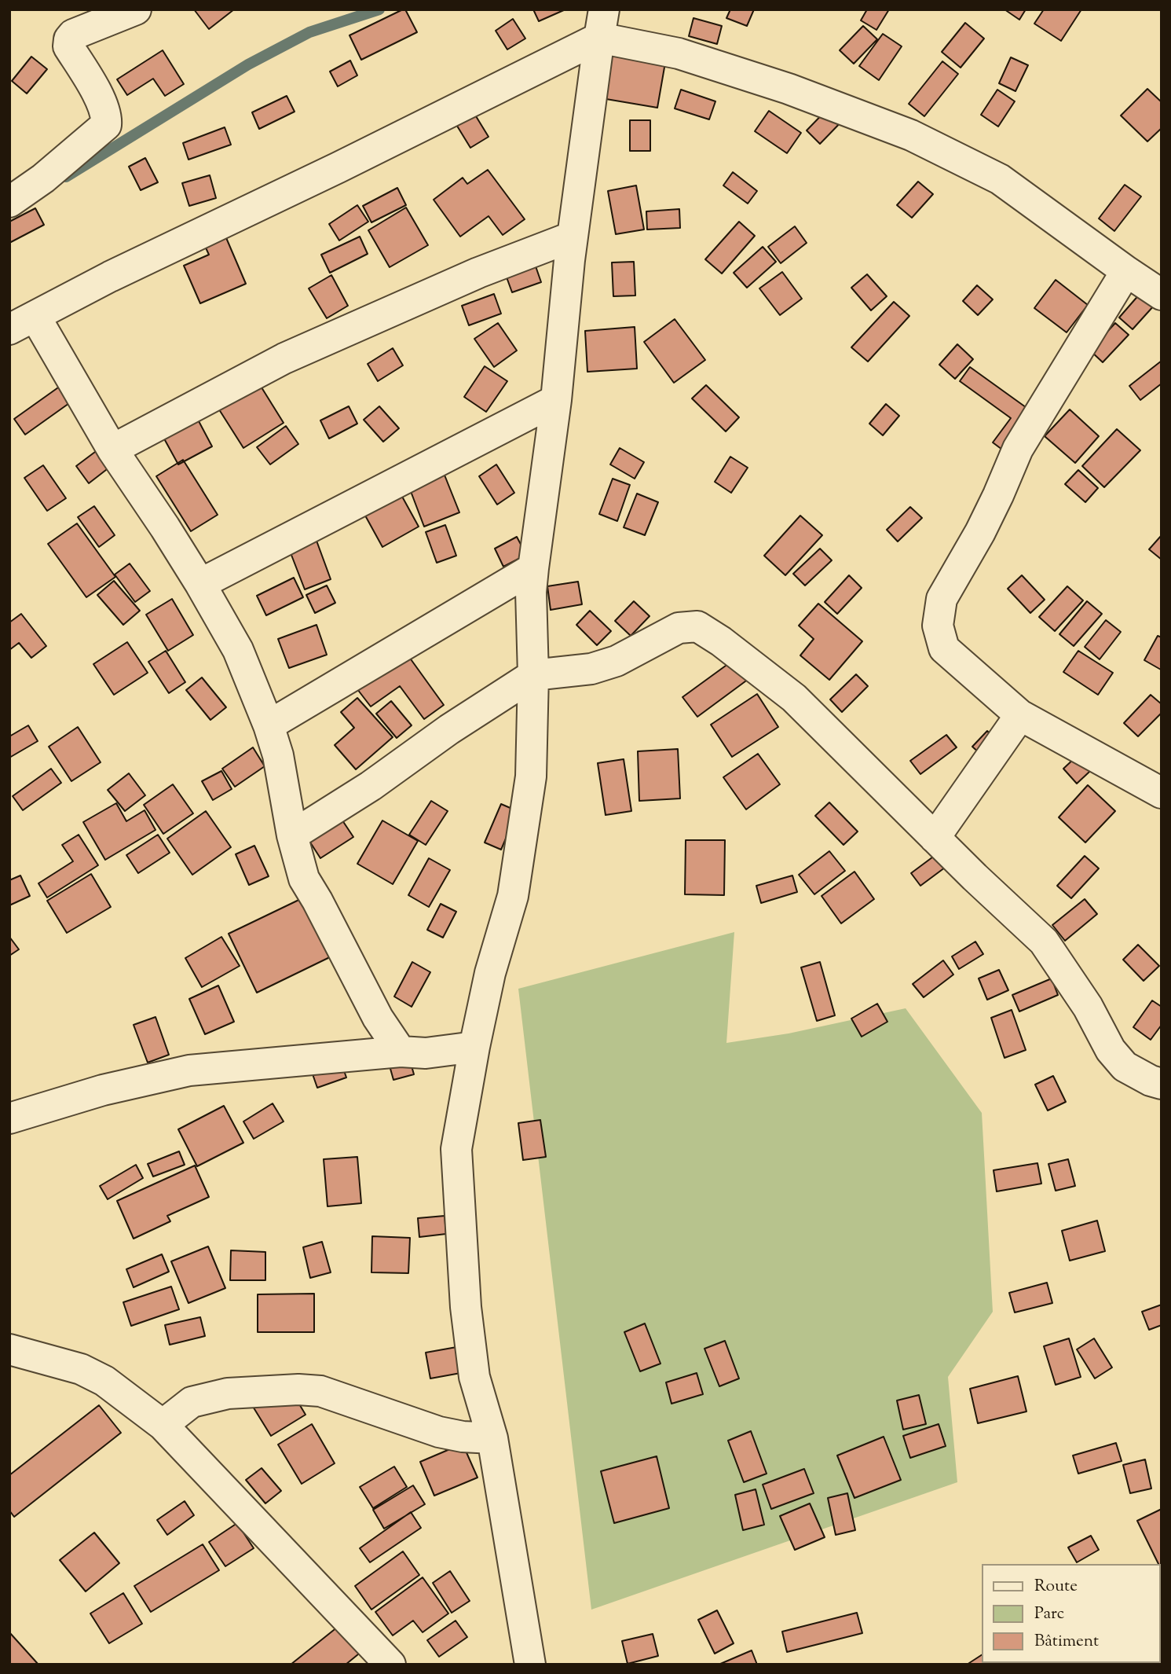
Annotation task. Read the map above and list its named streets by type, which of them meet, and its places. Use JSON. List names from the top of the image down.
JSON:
{
  "legend": ["Route", "Parc", "Bâtiment"]
}
